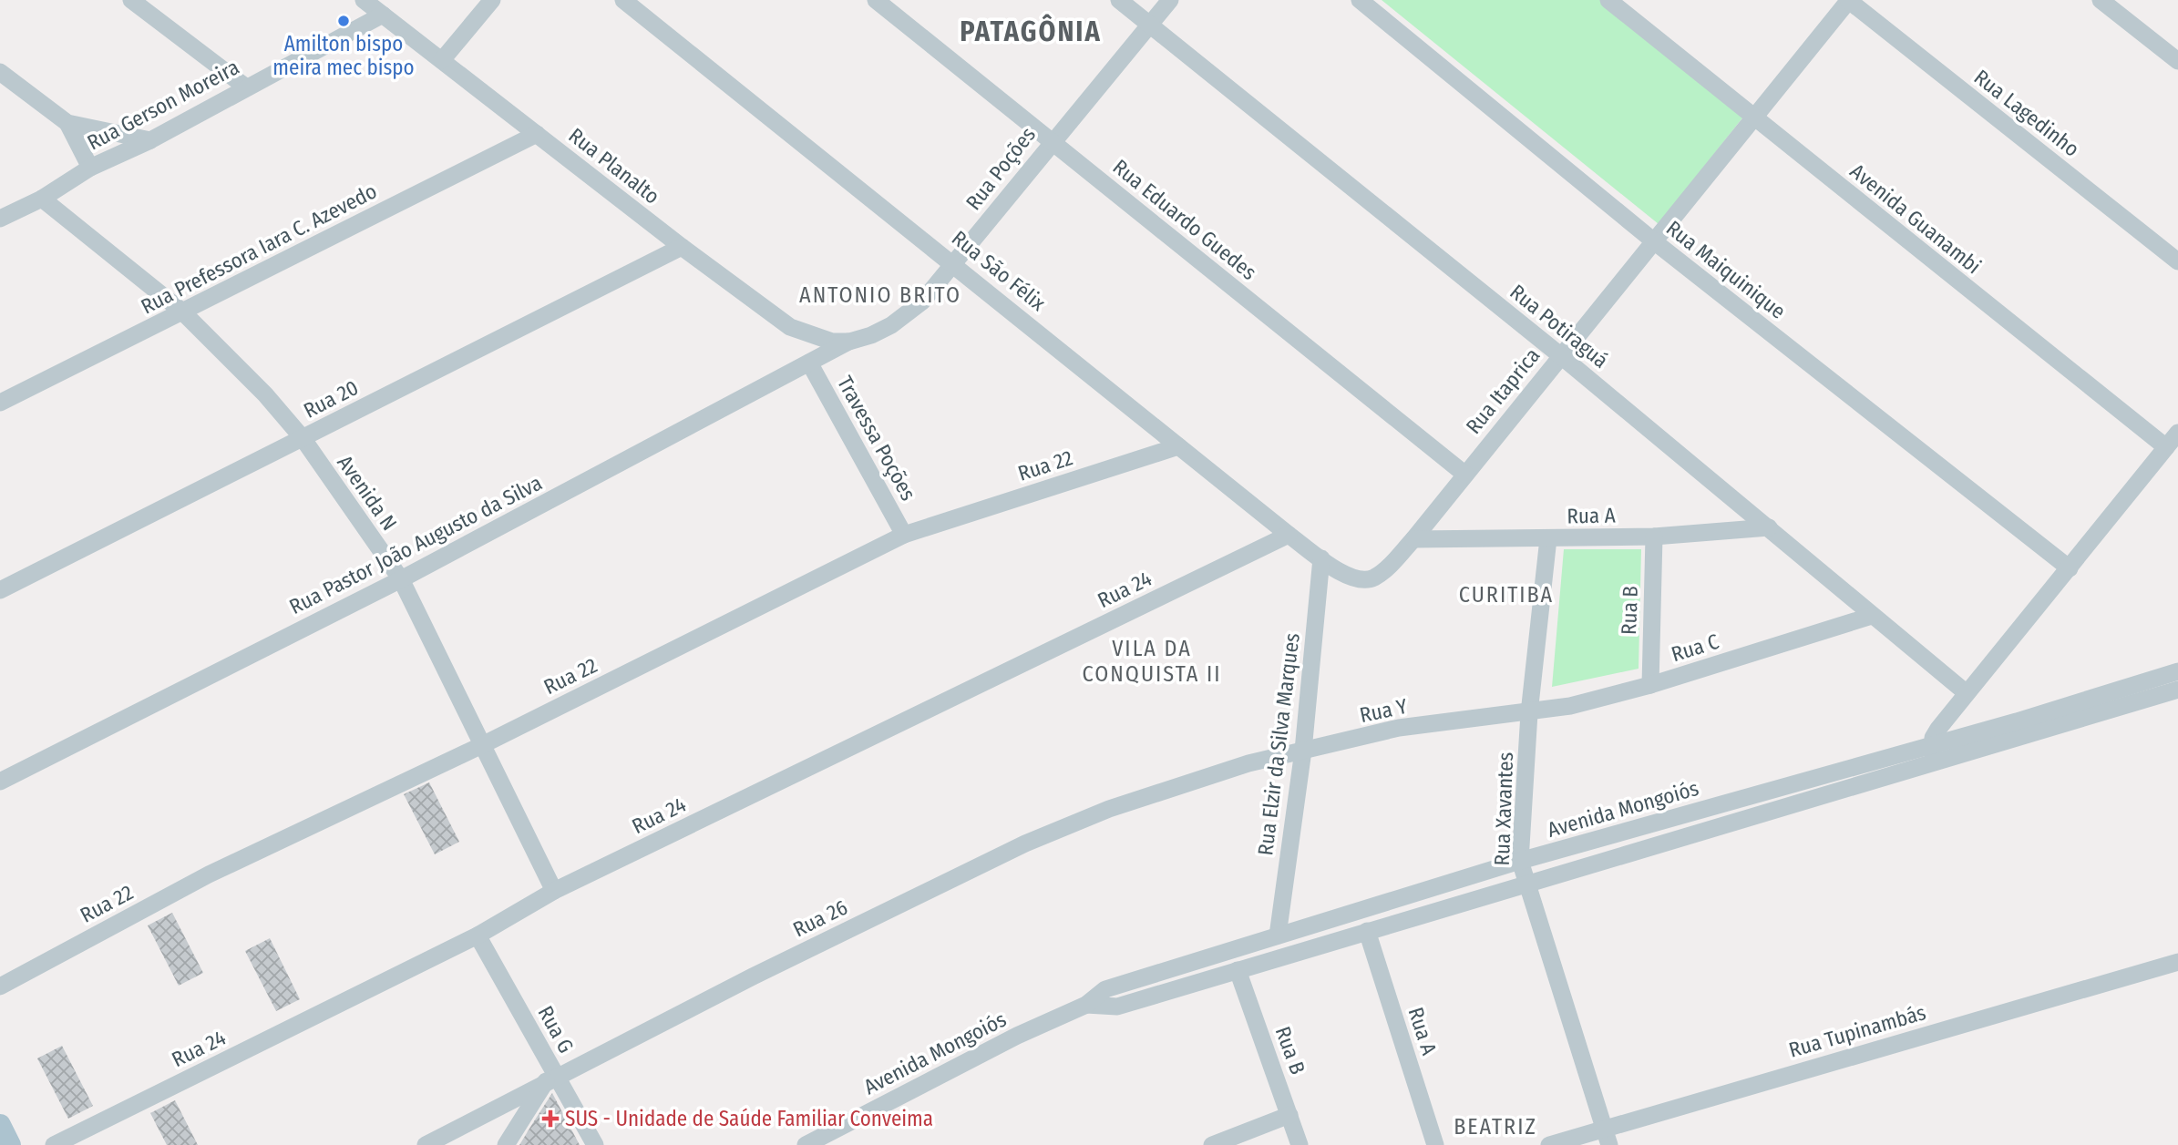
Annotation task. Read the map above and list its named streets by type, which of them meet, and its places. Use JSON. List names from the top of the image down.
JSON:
{
  "streets": {
    "street": [
      "Rua Gerson Moreira",
      "Rua Lagedinho",
      "Rua Planalto",
      "Rua Poções",
      "Avenida Guanambi",
      "Rua Eduardo Guedes",
      "Rua Prefessora Iara C. Azevedo",
      "Rua Maiquinique",
      "Rua São Félix",
      "Rua Potiraguá",
      "Rua Itaprica",
      "Rua 20",
      "Travessa Poções",
      "Rua 22",
      "Avenida N",
      "Rua A",
      "Rua Pastor João Augusto da Silva",
      "Rua 24",
      "Rua B",
      "Rua C",
      "Rua Y",
      "Rua Elzir da Silva Marques",
      "Rua Xavantes",
      "Avenida Mongoiós",
      "Rua 26",
      "Rua G",
      "Rua Tupinambás"
    ]
  },
  "crossings": [
    ["Rua Gerson Moreira", "Rua Planalto"],
    ["Rua Gerson Moreira", "Avenida N"],
    ["Rua Planalto", "Rua Poções"],
    ["Rua Planalto", "Rua Prefessora Iara C. Azevedo"],
    ["Rua Planalto", "Rua 20"],
    ["Rua Planalto", "Rua Pastor João Augusto da Silva"],
    ["Rua Poções", "Rua Eduardo Guedes"],
    ["Rua Poções", "Rua São Félix"],
    ["Rua Poções", "Rua Potiraguá"],
    ["Rua Poções", "Rua Pastor João Augusto da Silva"],
    ["Avenida Guanambi", "Rua Itaprica"],
    ["Rua Eduardo Guedes", "Rua Itaprica"],
    ["Rua Prefessora Iara C. Azevedo", "Avenida N"],
    ["Rua Maiquinique", "Rua Itaprica"],
    ["Rua São Félix", "Rua Itaprica"],
    ["Rua São Félix", "Rua 22"],
    ["Rua São Félix", "Rua 24"],
    ["Rua São Félix", "Rua Elzir da Silva Marques"],
    ["Rua Potiraguá", "Rua Itaprica"],
    ["Rua Potiraguá", "Rua A"],
    ["Rua Potiraguá", "Rua C"],
    ["Rua Itaprica", "Rua A"],
    ["Rua 20", "Avenida N"],
    ["Travessa Poções", "Rua 22"],
    ["Travessa Poções", "Rua Pastor João Augusto da Silva"],
    ["Rua 22", "Avenida N"],
    ["Avenida N", "Rua Pastor João Augusto da Silva"],
    ["Avenida N", "Rua 24"],
    ["Rua A", "Rua B"],
    ["Rua A", "Rua Xavantes"],
    ["Rua A", "Avenida Mongoiós"],
    ["Rua 24", "Rua G"],
    ["Rua B", "Rua C"],
    ["Rua B", "Avenida Mongoiós"],
    ["Rua C", "Rua Y"],
    ["Rua C", "Rua Xavantes"],
    ["Rua Y", "Rua Elzir da Silva Marques"],
    ["Rua Y", "Rua Xavantes"],
    ["Rua Y", "Rua 26"],
    ["Rua Elzir da Silva Marques", "Avenida Mongoiós"],
    ["Rua Xavantes", "Avenida Mongoiós"],
    ["Rua Xavantes", "Rua Tupinambás"],
    ["Rua 26", "Rua G"]
  ],
  "districts": [
    "PATAGÔNIA",
    "ANTONIO BRITO",
    "CURITIBA",
    "VILA DA CONQUISTA II",
    "BEATRIZ"
  ],
  "places": {
    "other": ["Amilton bispo meira mec bispo"],
    "health": ["SUS - Unidade de Saúde Familiar Conveima"]
  }
}
